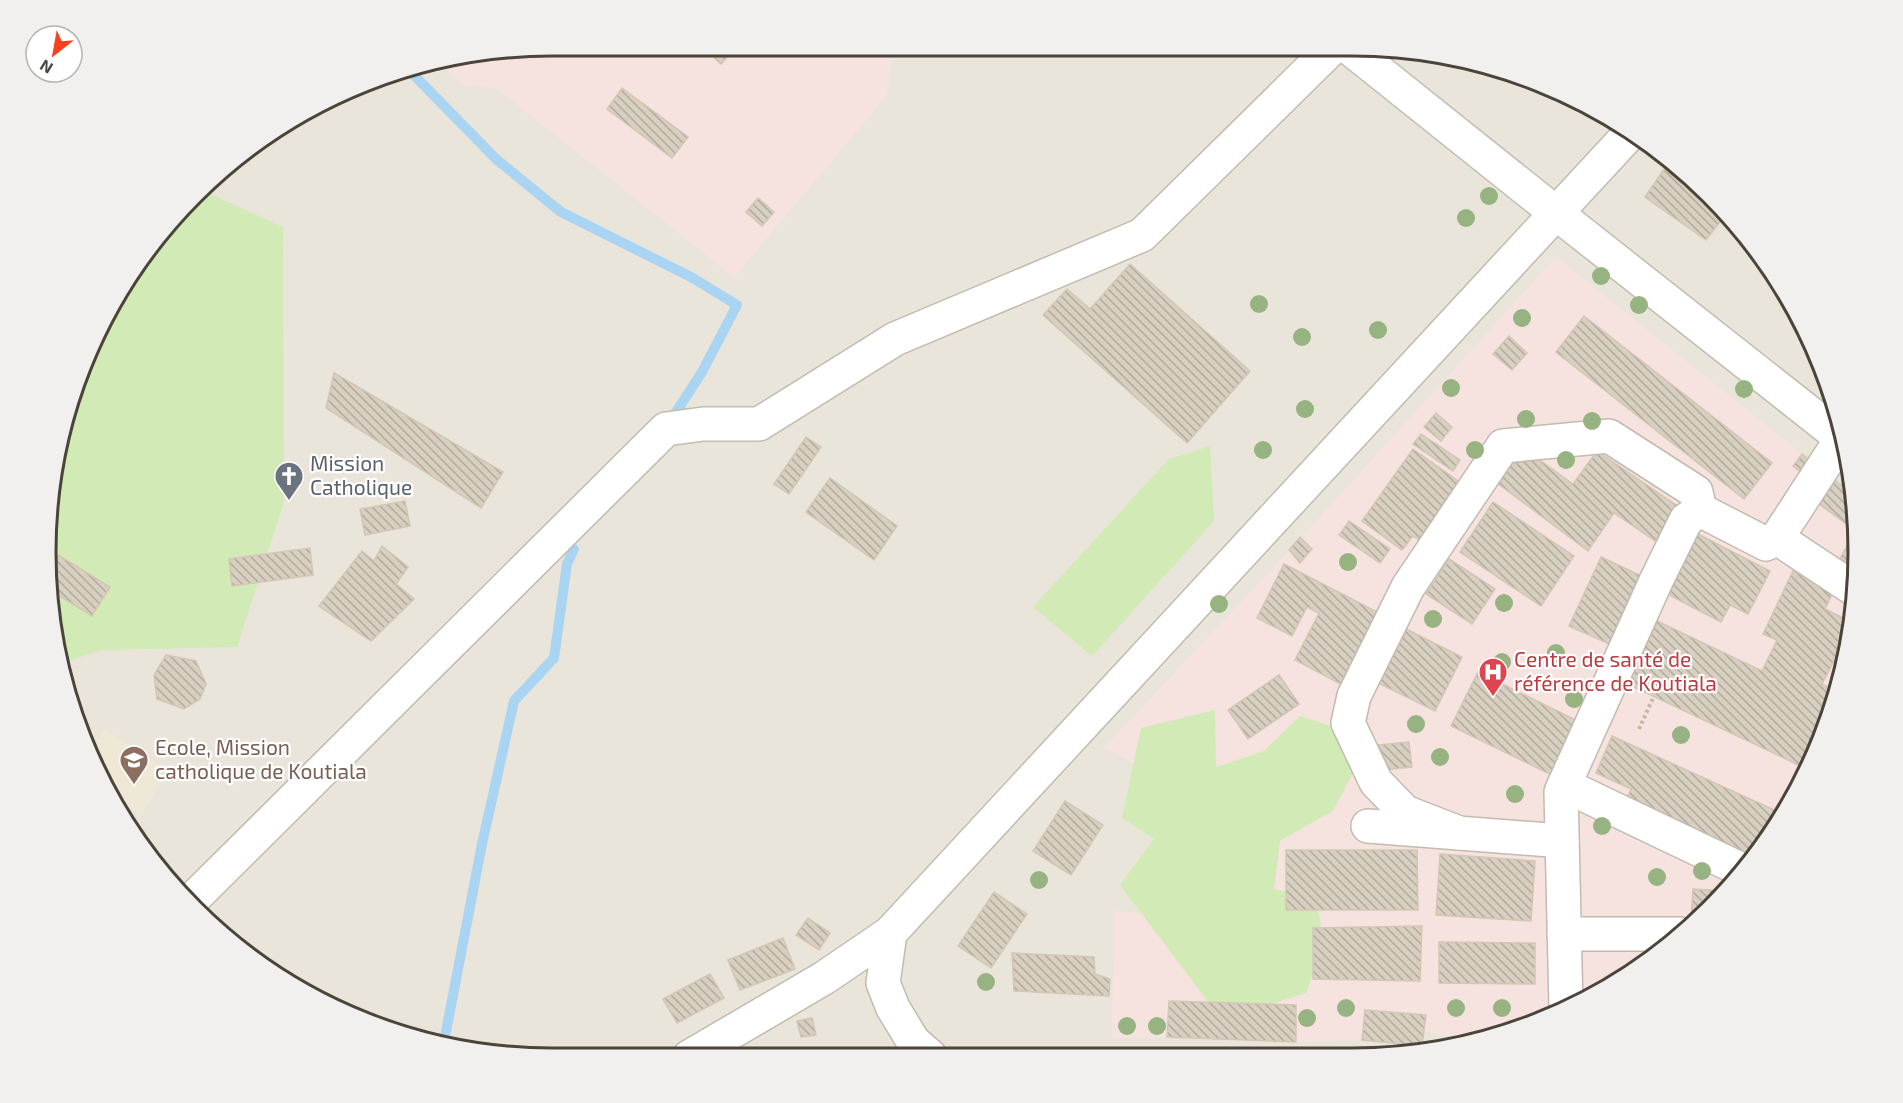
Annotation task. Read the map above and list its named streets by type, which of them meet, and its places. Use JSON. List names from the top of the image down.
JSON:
{
  "places": {
    "church": ["Mission Catholique"],
    "hospital": ["Centre de santé de référence de Koutiala"],
    "school or university": ["Ecole, Mission catholique de Koutiala"]
  },
  "north": "bottom left"
}
